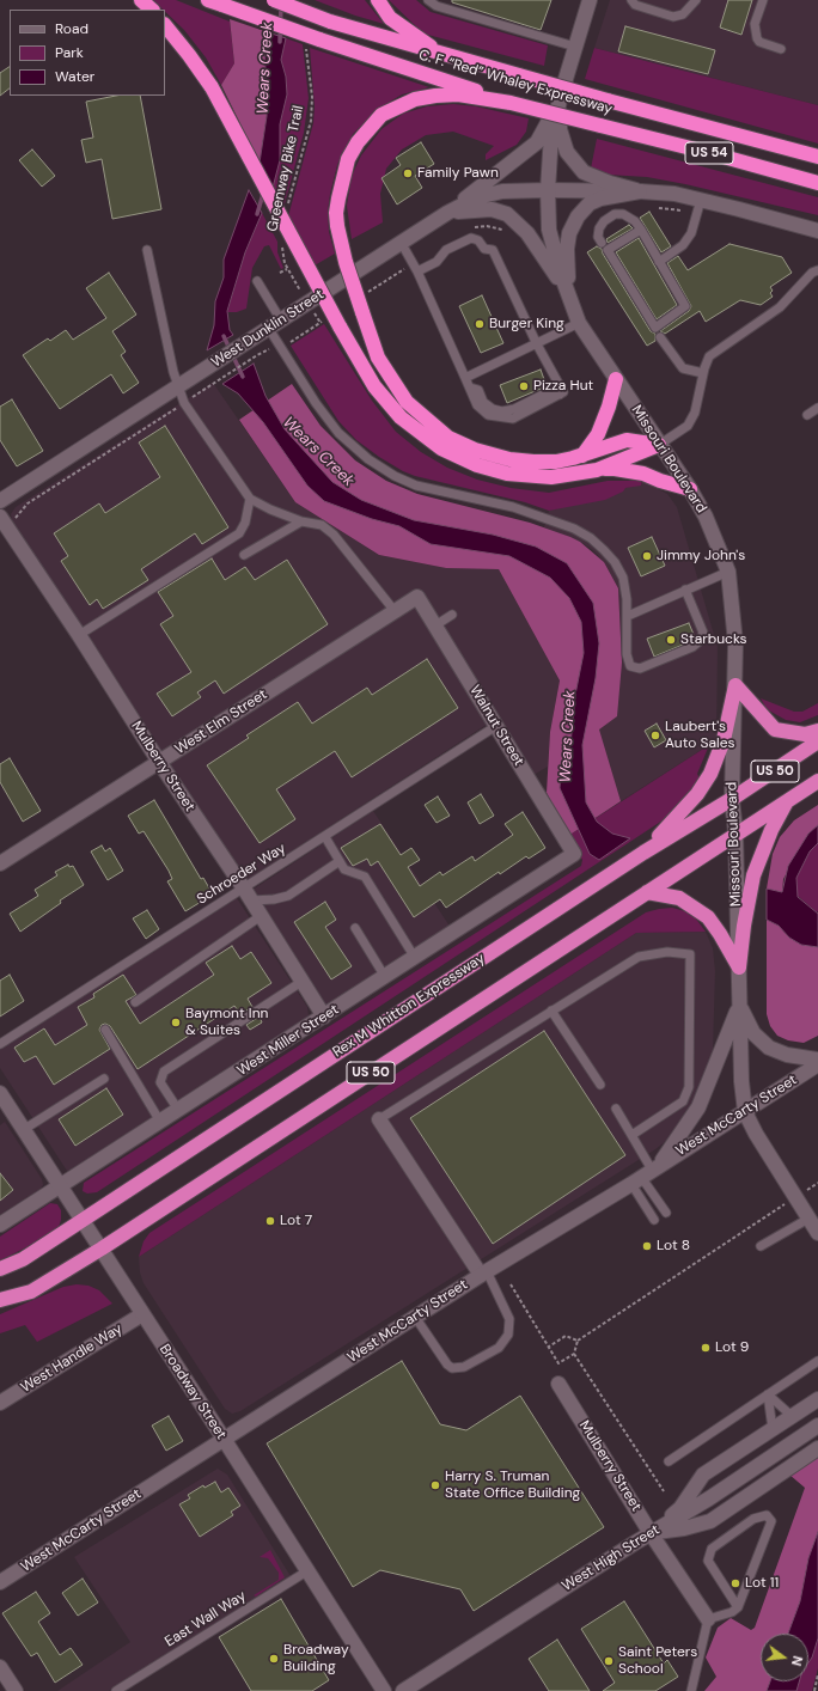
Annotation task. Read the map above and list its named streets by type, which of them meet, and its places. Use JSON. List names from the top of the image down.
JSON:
{
  "streets": {
    "highway": [
      "C. F. “Red” Whaley Expressway",
      "US 54",
      "US 50",
      "Rex M Whitton Expressway"
    ],
    "street": [
      "West Dunklin Street",
      "Missouri Boulevard",
      "West Elm Street",
      "Walnut Street",
      "Mulberry Street",
      "West Miller Street",
      "West McCarty Street",
      "West Handle Way",
      "Broadway Street",
      "West High Street"
    ],
    "lane": ["Schroeder Way", "East Wall Way"],
    "path": ["Greenway Bike Trail"]
  },
  "crossings": [
    ["C. F. “Red” Whaley Expressway", "Greenway Bike Trail"],
    ["West Dunklin Street", "Missouri Boulevard"],
    ["Missouri Boulevard", "US 50"],
    ["Missouri Boulevard", "Rex M Whitton Expressway"],
    ["Missouri Boulevard", "West McCarty Street"],
    ["West Elm Street", "Walnut Street"],
    ["West Elm Street", "Mulberry Street"],
    ["Walnut Street", "Schroeder Way"],
    ["Walnut Street", "West Miller Street"],
    ["Mulberry Street", "Schroeder Way"],
    ["Mulberry Street", "West Miller Street"],
    ["Mulberry Street", "West High Street"],
    ["US 50", "Broadway Street"],
    ["Rex M Whitton Expressway", "Broadway Street"],
    ["West Miller Street", "Broadway Street"],
    ["West McCarty Street", "Broadway Street"],
    ["West Handle Way", "Broadway Street"],
    ["Broadway Street", "East Wall Way"]
  ],
  "water": ["Wears Creek"],
  "places": [
    "Family Pawn",
    "Burger King",
    "Pizza Hut",
    "Jimmy John's",
    "Starbucks",
    "Laubert's Auto Sales",
    "Baymont Inn & Suites",
    "Lot 7",
    "Lot 8",
    "Lot 9",
    "Harry S. Truman State Office Building",
    "Lot 11",
    "Broadway Building",
    "Saint Peters School"
  ],
  "legend": ["Road", "Park", "Water"],
  "north": "right"
}
